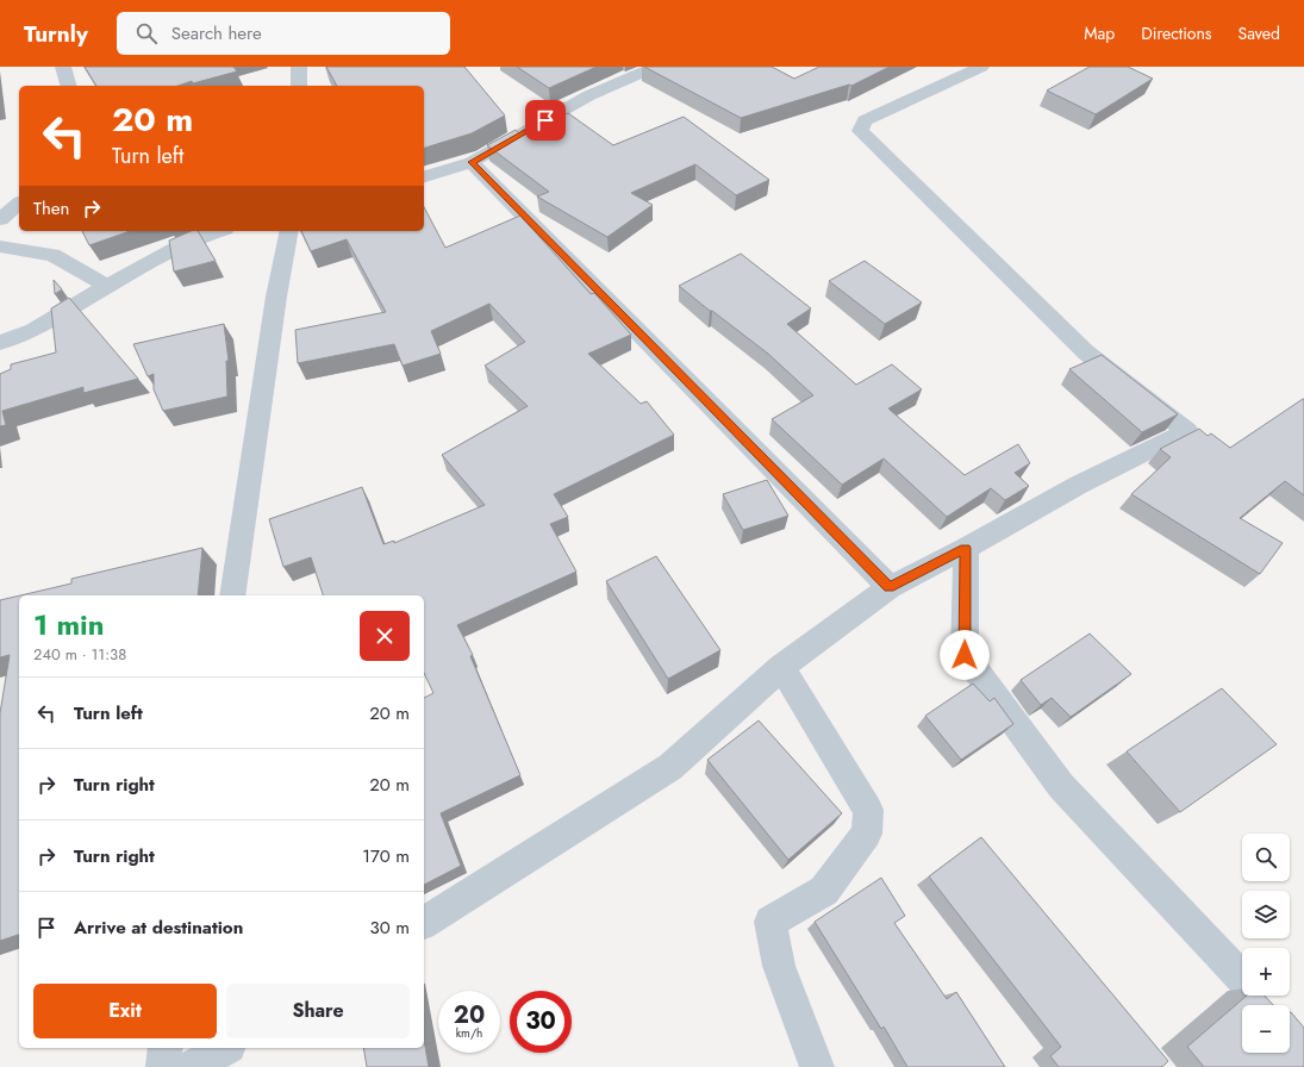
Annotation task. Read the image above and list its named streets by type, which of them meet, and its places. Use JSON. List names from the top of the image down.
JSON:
{
  "page": {
    "header": "Turnly",
    "search": "Search here",
    "nav": ["Map", "Directions", "Saved"],
    "turn": ["20 m", "Turn left"],
    "then": "Then",
    "heading": ["1 min", "240 m · 11:38"],
    "list": [
      {
        "name": "Turn left",
        "value": "20 m"
      },
      {
        "name": "Turn right",
        "value": "20 m"
      },
      {
        "name": "Turn right",
        "value": "170 m"
      },
      {
        "name": "Arrive at destination",
        "value": "30 m"
      }
    ],
    "map_buttons": ["+", "−"],
    "buttons": ["Exit", "Share"],
    "speed": "20 km/h",
    "limit": "30"
  }
}
